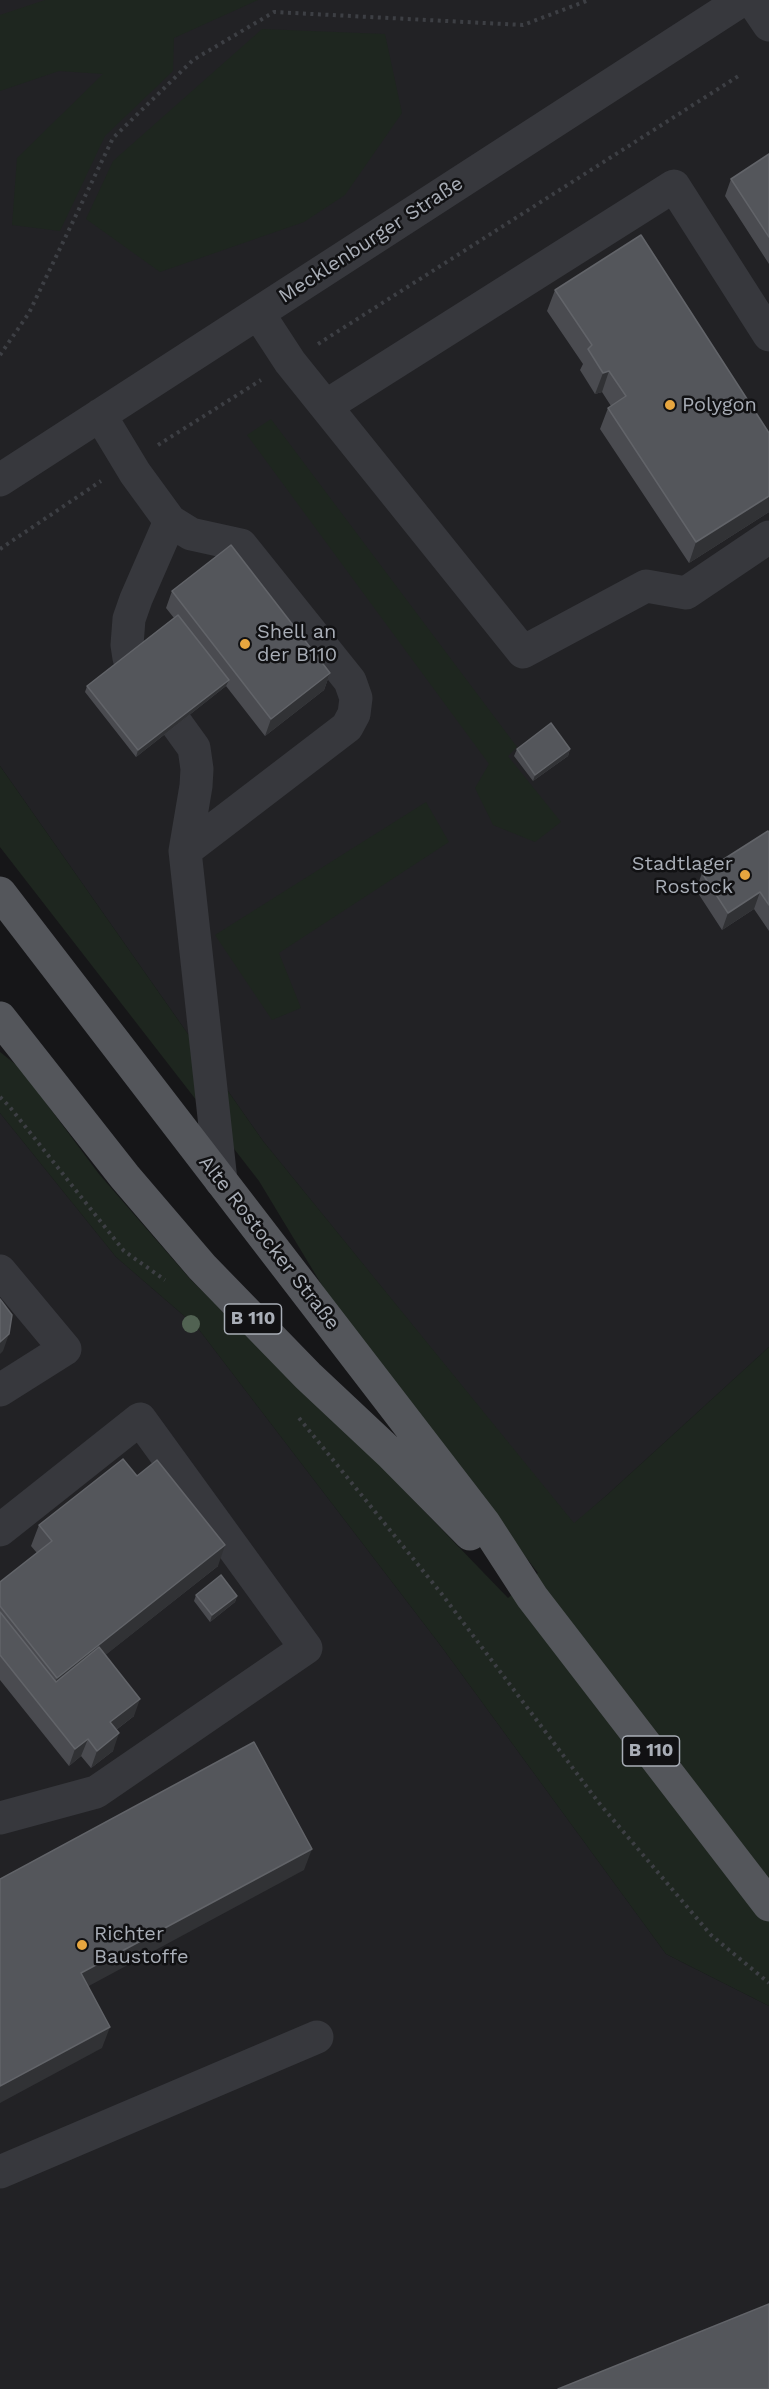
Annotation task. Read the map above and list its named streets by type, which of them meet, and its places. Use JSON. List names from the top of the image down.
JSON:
{
  "streets": {
    "main road": ["Alte Rostocker Straße", "B 110"],
    "street": ["Mecklenburger Straße"]
  },
  "places": [
    "Polygon",
    "Shell an der B110",
    "Stadtlager Rostock",
    "Richter Baustoffe"
  ]
}
